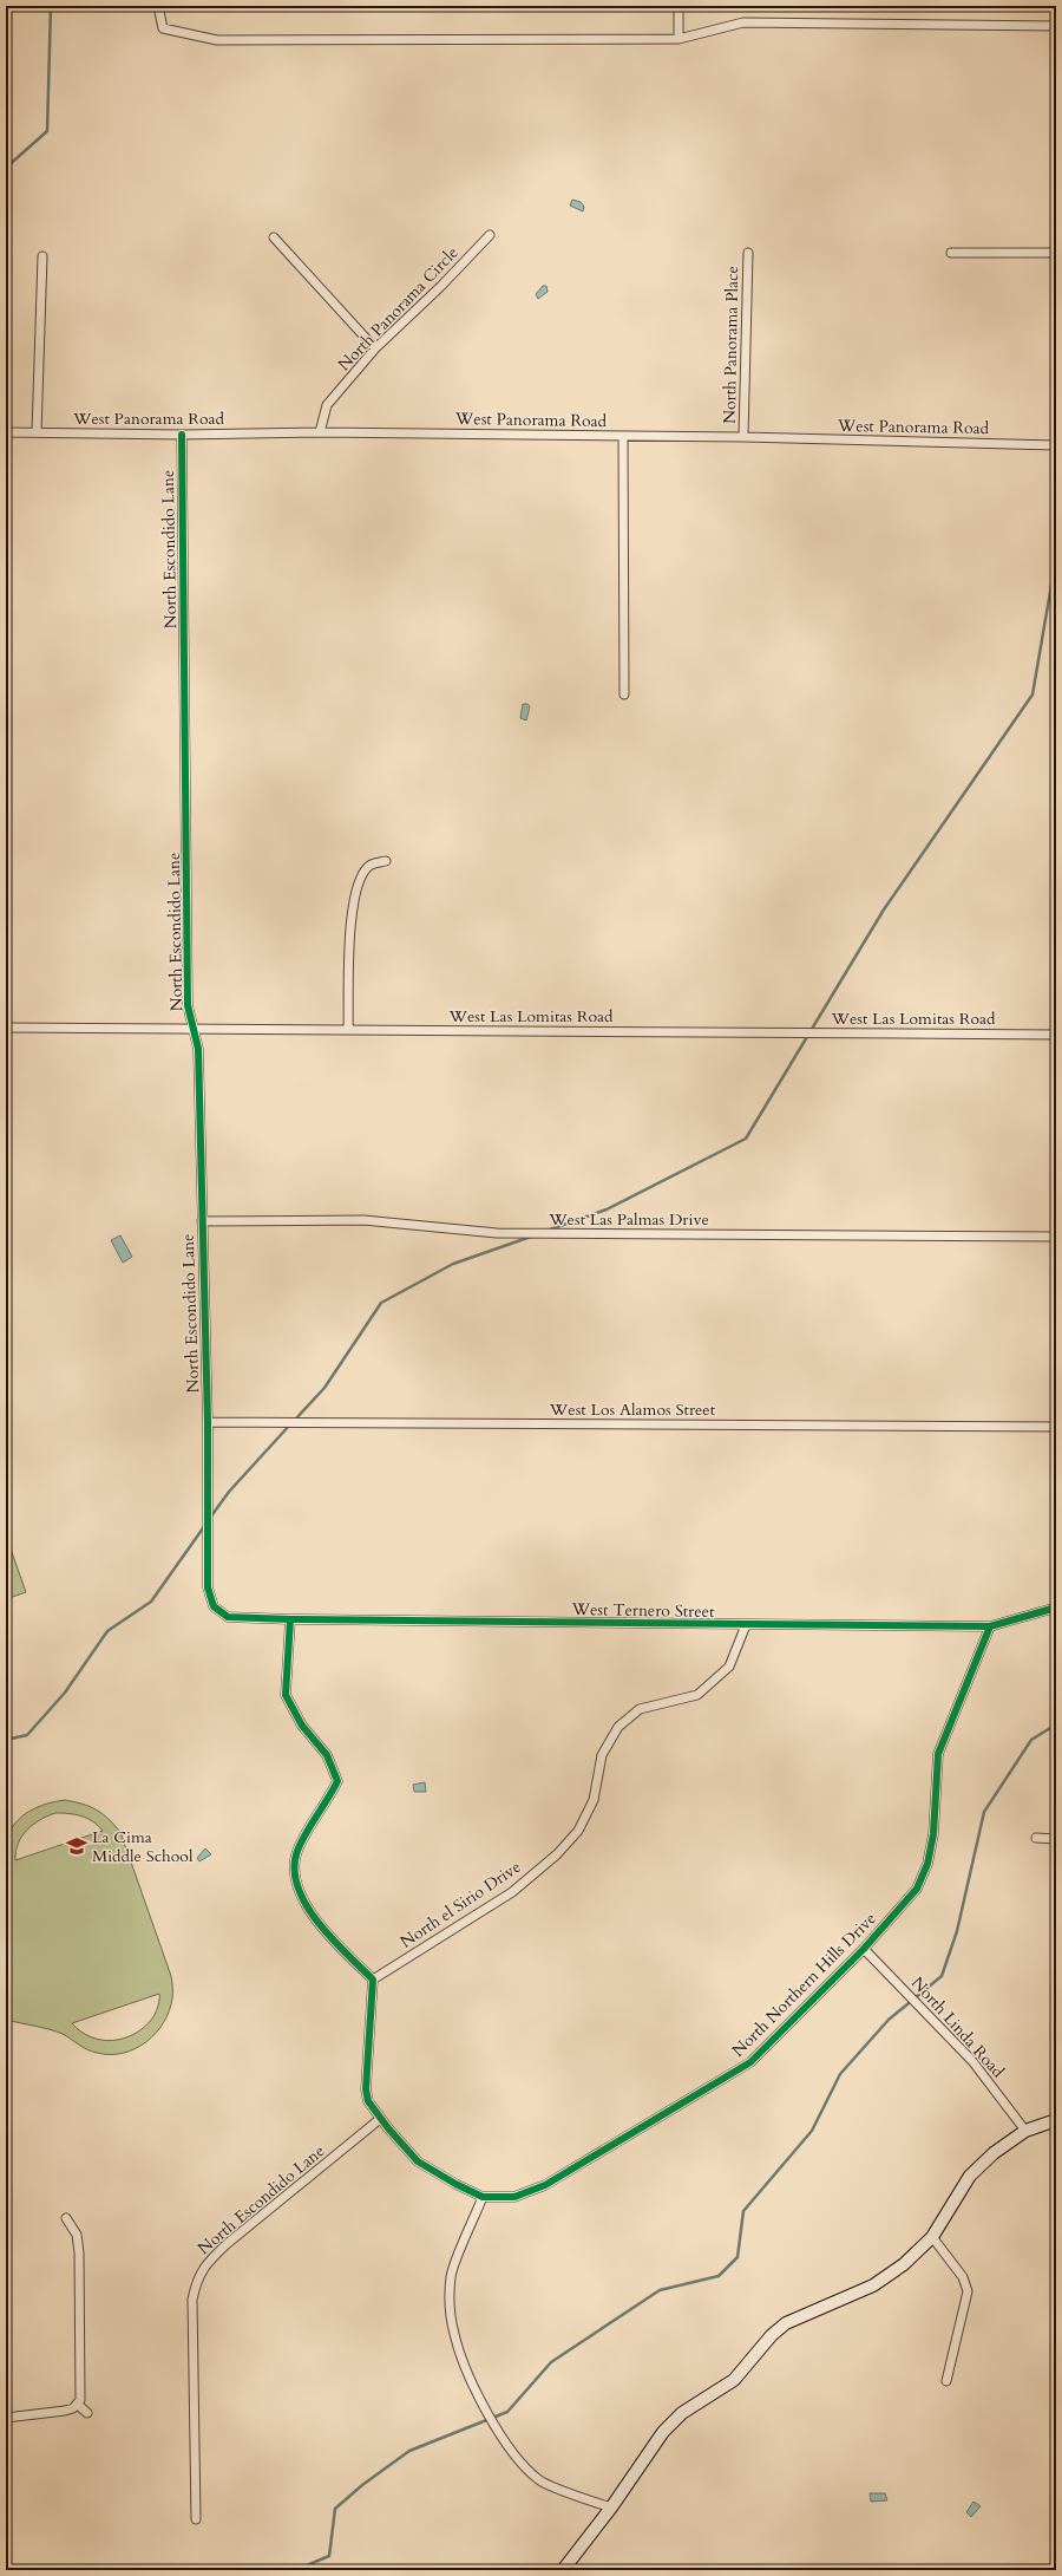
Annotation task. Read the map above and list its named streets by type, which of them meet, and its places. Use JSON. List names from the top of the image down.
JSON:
{
  "streets": {
    "street": [
      "North Panorama Circle",
      "North Panorama Place",
      "West Panorama Road",
      "North Escondido Lane",
      "West Las Lomitas Road",
      "West Las Palmas Drive",
      "West Los Alamos Street",
      "West Ternero Street",
      "North el Sirio Drive",
      "North Northern Hills Drive",
      "North Linda Road"
    ]
  },
  "crossings": [
    ["North Panorama Circle", "West Panorama Road"],
    ["North Panorama Place", "West Panorama Road"],
    ["West Panorama Road", "North Escondido Lane"],
    ["North Escondido Lane", "West Las Lomitas Road"],
    ["North Escondido Lane", "West Las Palmas Drive"],
    ["North Escondido Lane", "West Los Alamos Street"],
    ["North Escondido Lane", "West Ternero Street"],
    ["North Escondido Lane", "North Northern Hills Drive"],
    ["West Ternero Street", "North el Sirio Drive"],
    ["West Ternero Street", "North Northern Hills Drive"],
    ["North Northern Hills Drive", "North Linda Road"]
  ],
  "places": {
    "school or university": ["La Cima Middle School"]
  }
}
